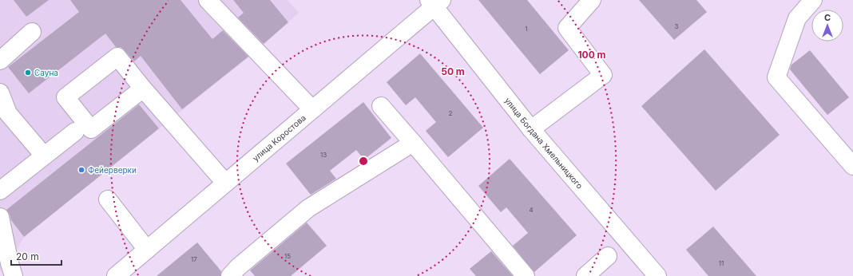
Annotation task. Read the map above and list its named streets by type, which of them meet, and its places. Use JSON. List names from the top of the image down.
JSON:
{
  "streets": {
    "main road": ["улица Коростова", "улица Богдана Хмельницкого"]
  },
  "crossings": [
    ["улица Коростова", "улица Богдана Хмельницкого"]
  ],
  "places": ["Сауна", "Фейерверки"],
  "house_numbers": [
    "3",
    "1",
    "2",
    "13",
    "4",
    "15",
    "17",
    "11"
  ],
  "scale_bar": "20 m",
  "north": "top",
  "rings": ["100 m", "50 m"]
}
